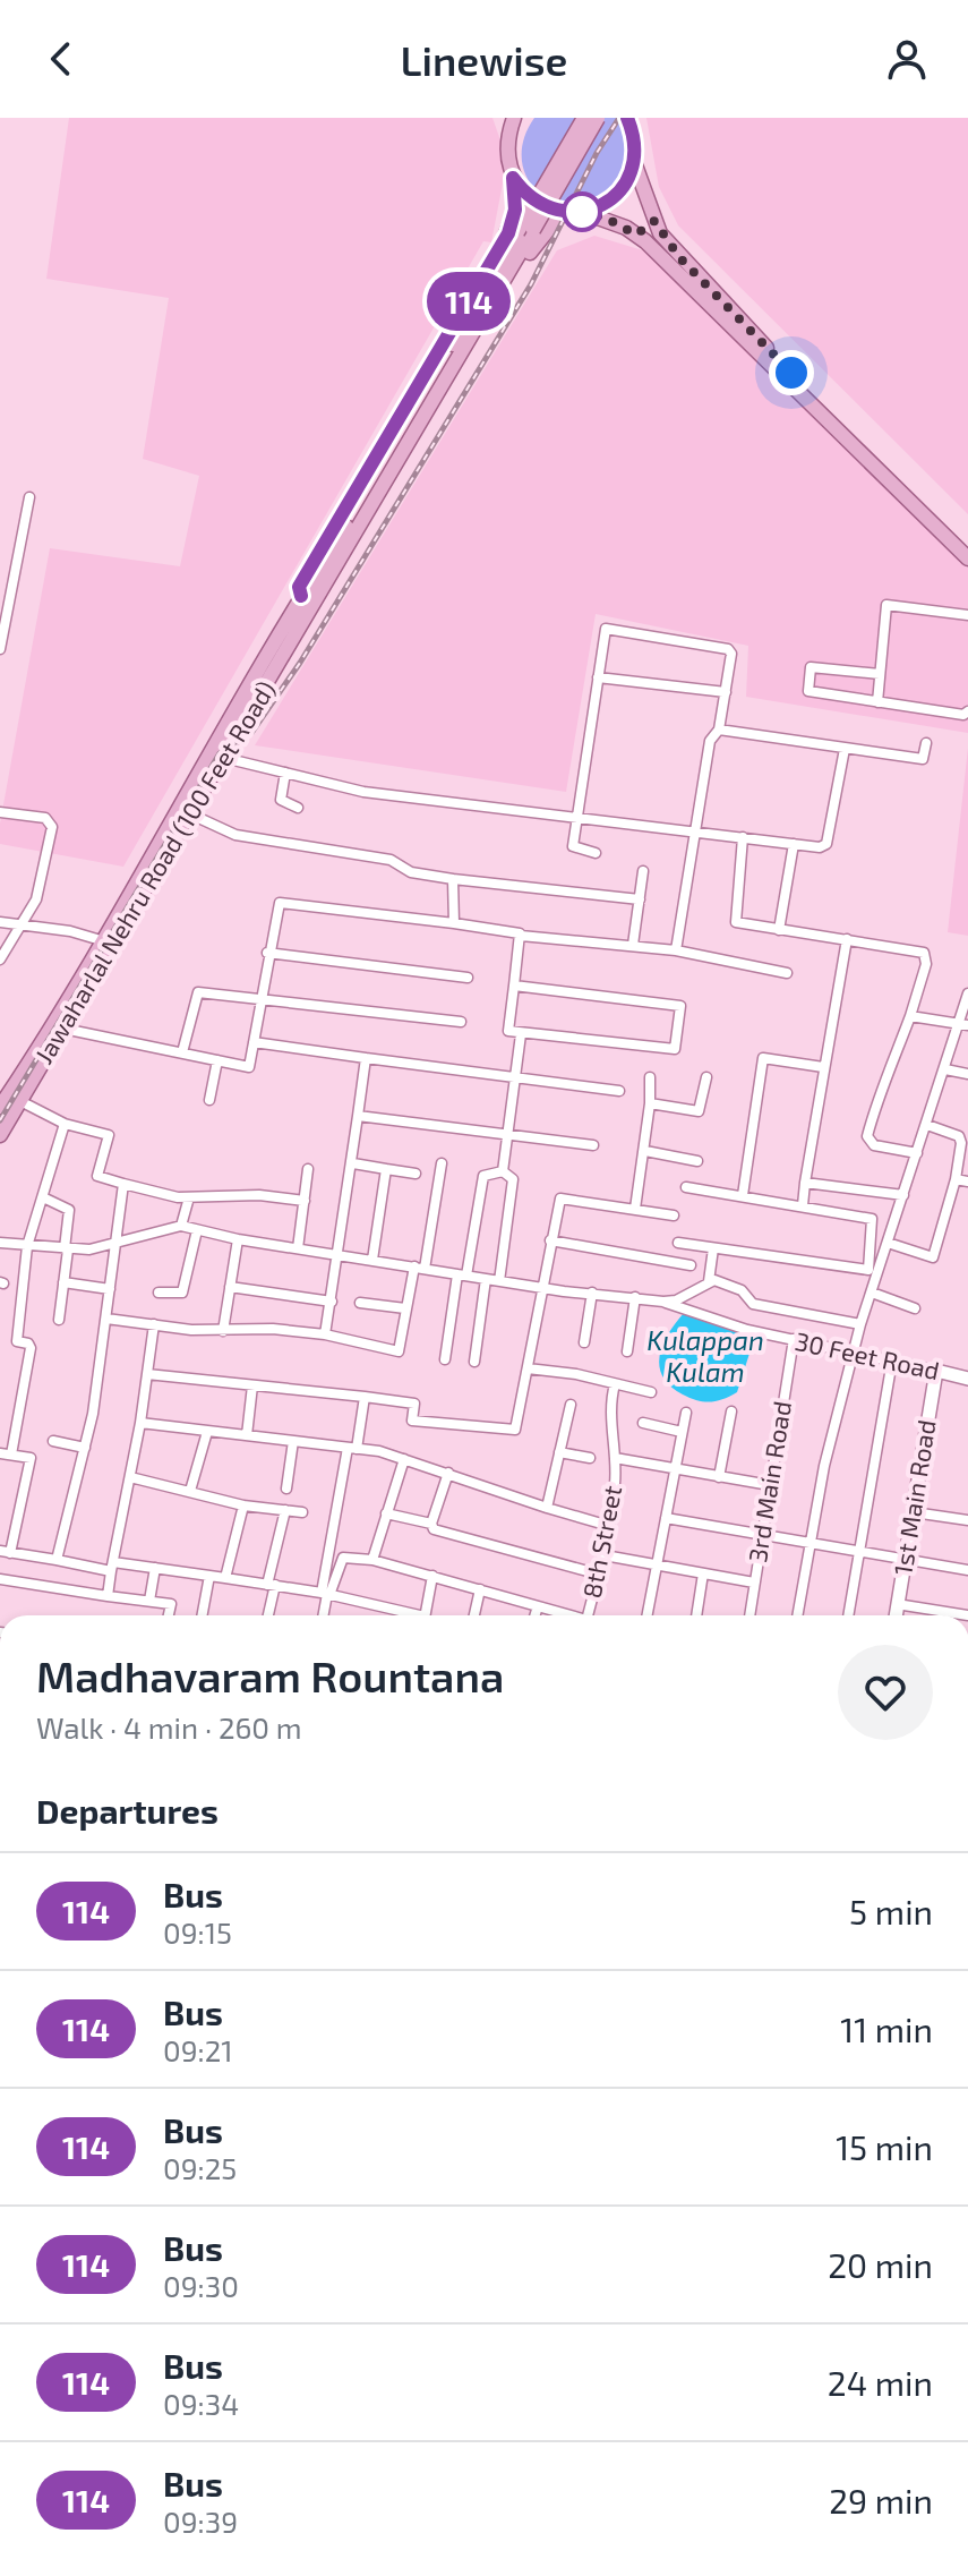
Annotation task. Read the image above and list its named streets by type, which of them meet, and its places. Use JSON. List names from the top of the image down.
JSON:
{
  "streets": {
    "main road": ["Jawaharlal Nehru Road (100 Feet Road)", "30 Feet Road", "1st Main Road"],
    "street": ["3rd Main Road", "8th Street"]
  },
  "crossings": [
    ["30 Feet Road", "3rd Main Road"],
    ["30 Feet Road", "1st Main Road"]
  ],
  "water": ["Kulappan Kulam"],
  "lines": ["bus line 114"],
  "page": {
    "header": "Linewise",
    "on_map": "114",
    "heading": [
      ["Madhavaram Rountana", "Walk · 4 min · 260 m"],
      "Departures"
    ],
    "list": [
      {
        "mark": "114",
        "name": "Bus",
        "note": "09:15",
        "value": "5 min"
      },
      {
        "mark": "114",
        "name": "Bus",
        "note": "09:21",
        "value": "11 min"
      },
      {
        "mark": "114",
        "name": "Bus",
        "note": "09:25",
        "value": "15 min"
      },
      {
        "mark": "114",
        "name": "Bus",
        "note": "09:30",
        "value": "20 min"
      },
      {
        "mark": "114",
        "name": "Bus",
        "note": "09:34",
        "value": "24 min"
      },
      {
        "mark": "114",
        "name": "Bus",
        "note": "09:39",
        "value": "29 min"
      }
    ]
  }
}
